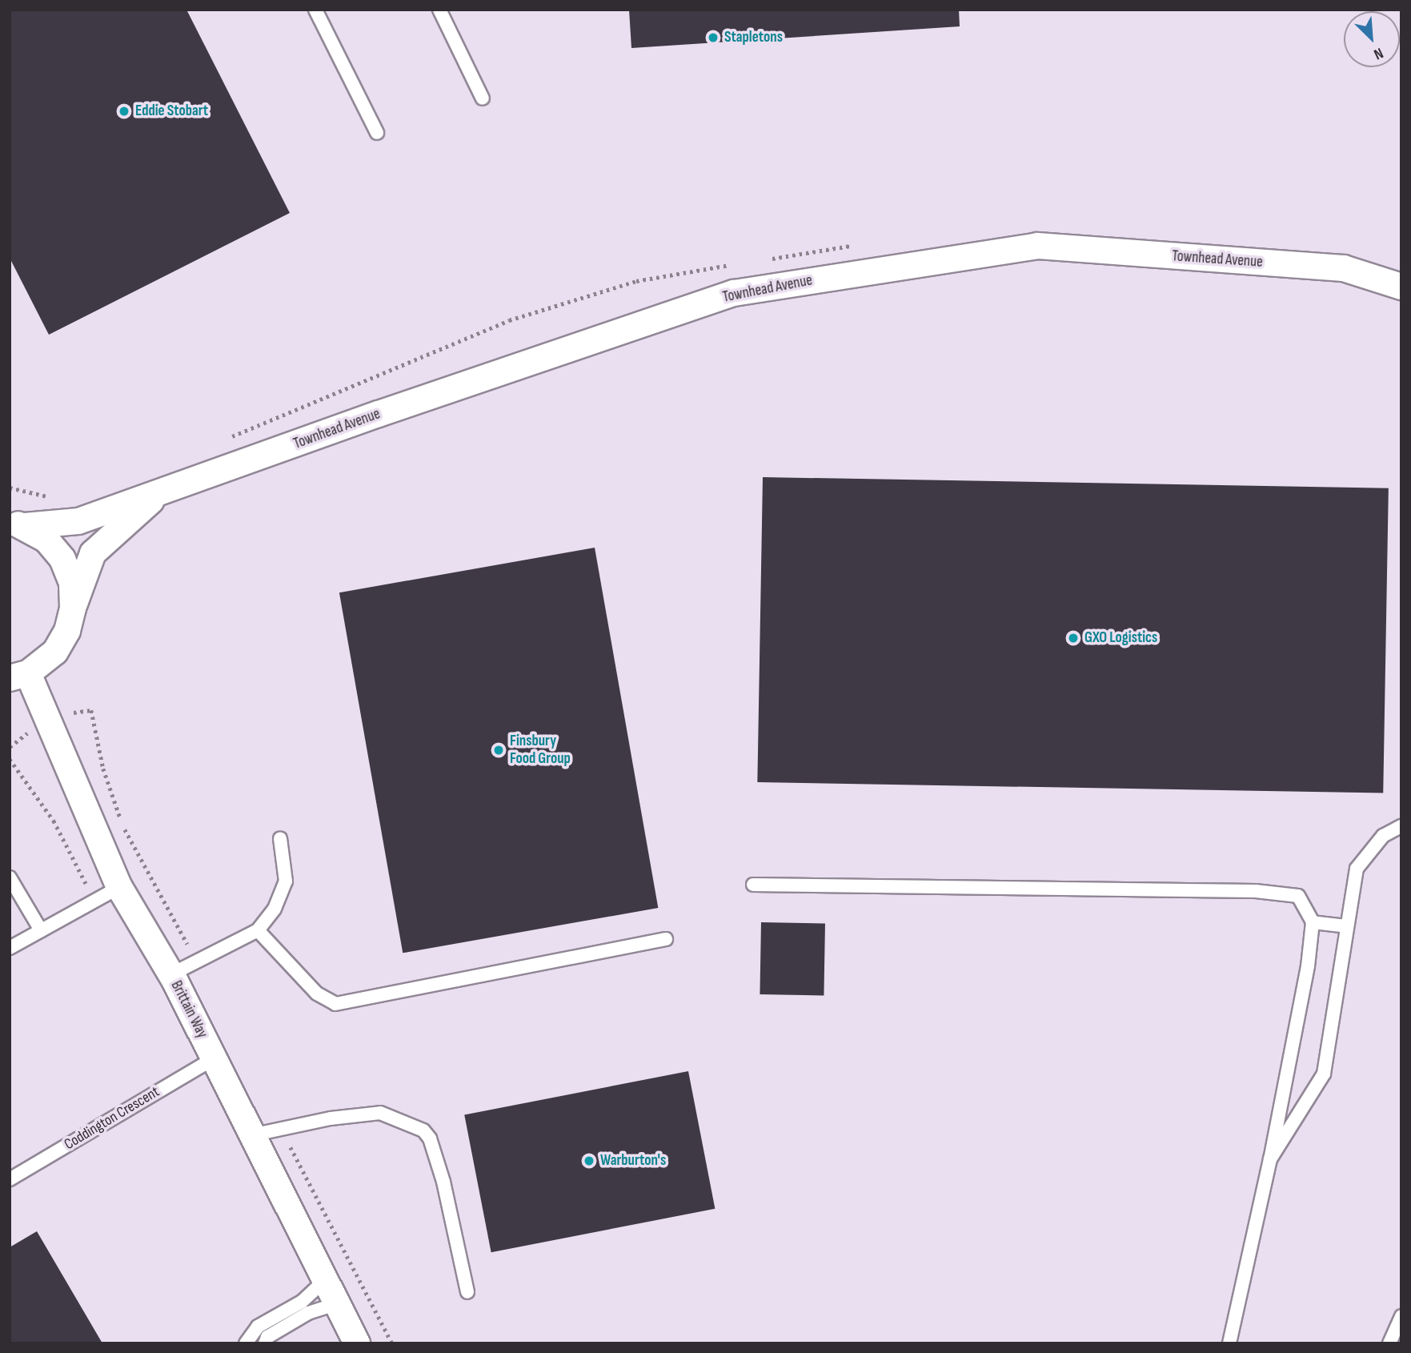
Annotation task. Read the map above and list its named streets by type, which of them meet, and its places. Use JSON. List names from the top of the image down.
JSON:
{
  "streets": {
    "street": ["Townhead Avenue", "Brittain Way"],
    "lane": ["Coddington Crescent"]
  },
  "crossings": [
    ["Townhead Avenue", "Brittain Way"],
    ["Brittain Way", "Coddington Crescent"]
  ],
  "places": [
    "Stapletons",
    "Eddie Stobart",
    "GXO Logistics",
    "Finsbury Food Group",
    "Warburton's"
  ],
  "north": "bottom right"
}
